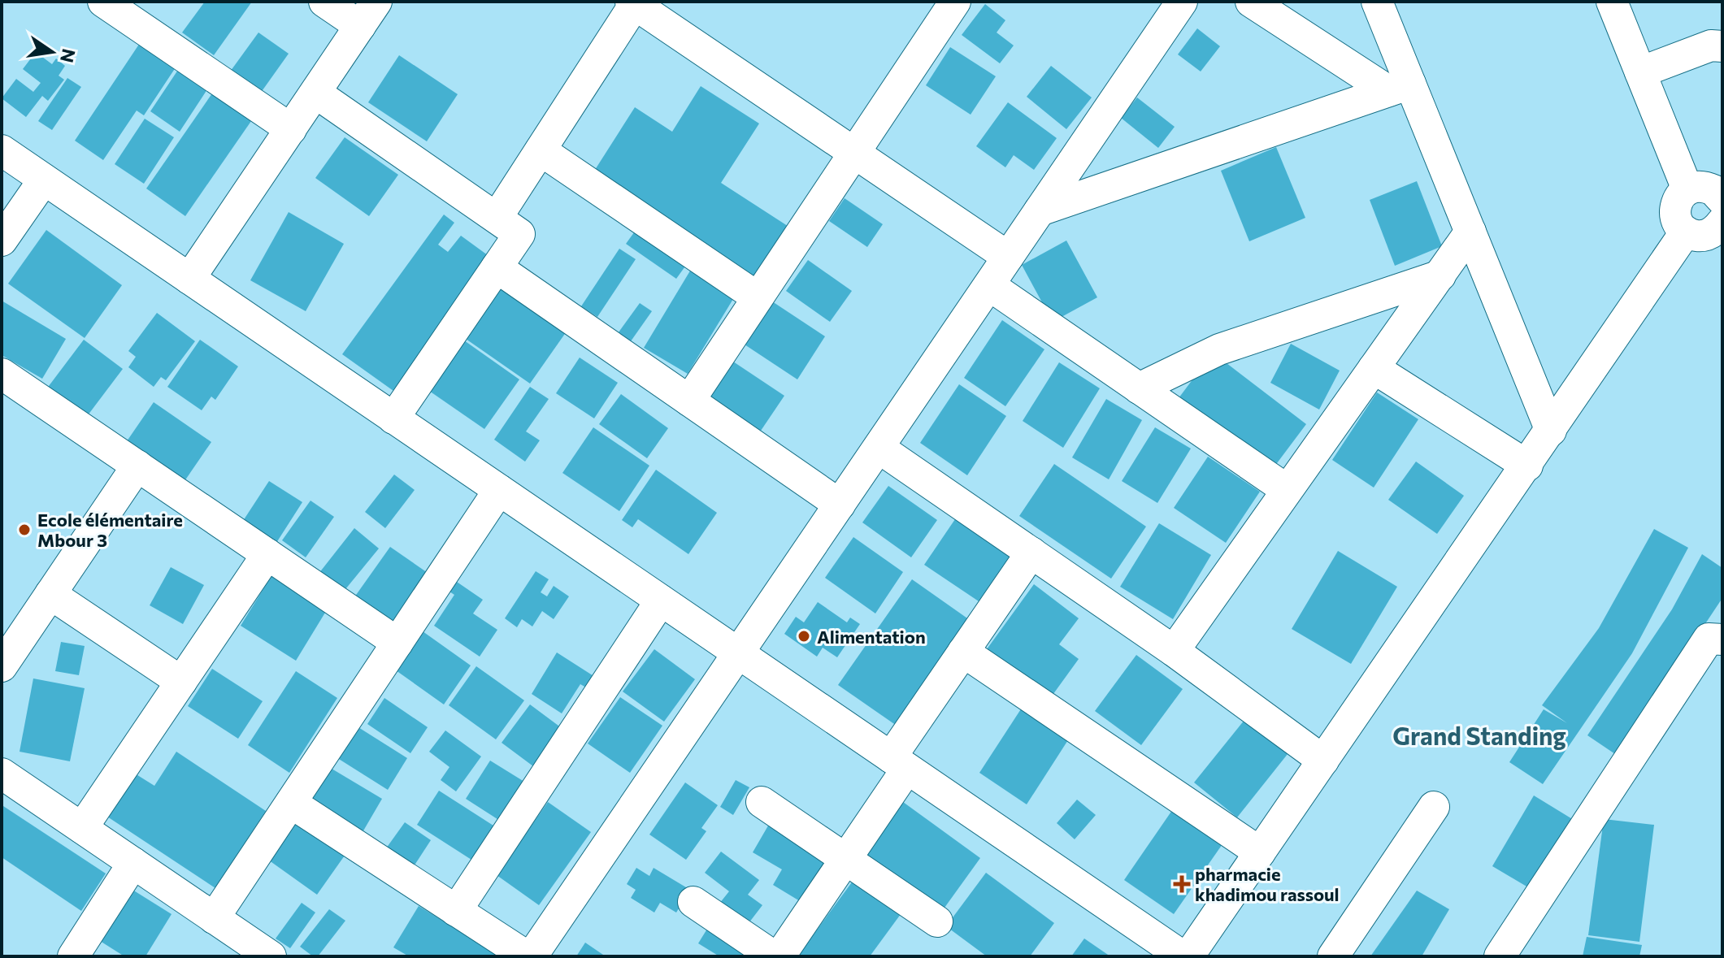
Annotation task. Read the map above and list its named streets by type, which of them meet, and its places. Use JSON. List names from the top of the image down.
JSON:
{
  "districts": ["Grand Standing"],
  "places": {
    "other": ["Ecole élémentaire Mbour 3", "Alimentation"],
    "health": ["pharmacie khadimou rassoul"]
  },
  "north": "right"
}
